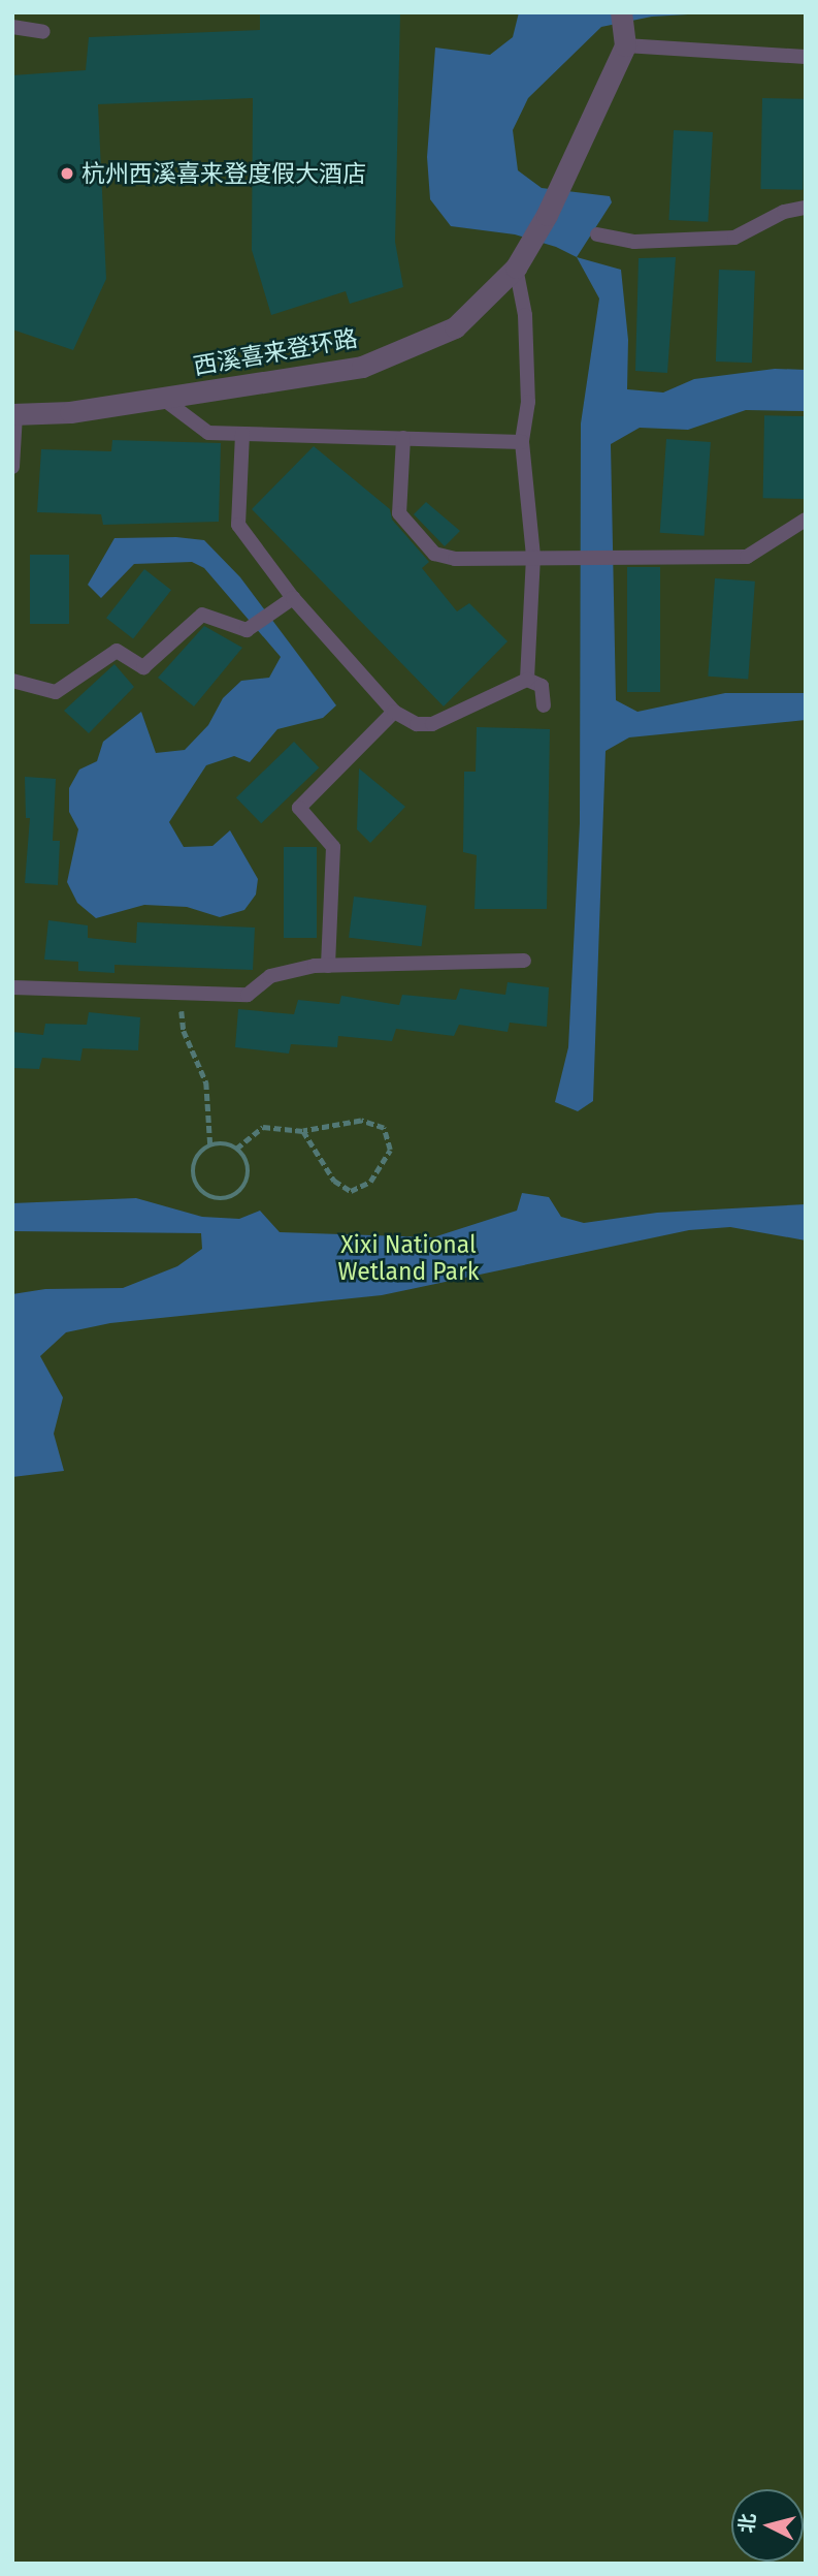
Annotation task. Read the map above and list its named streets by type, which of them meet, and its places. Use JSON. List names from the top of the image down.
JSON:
{
  "streets": {
    "street": ["西溪喜来登环路"]
  },
  "parks": ["Xixi National Wetland Park"],
  "places": ["杭州西溪喜来登度假大酒店"],
  "north": "left"
}
